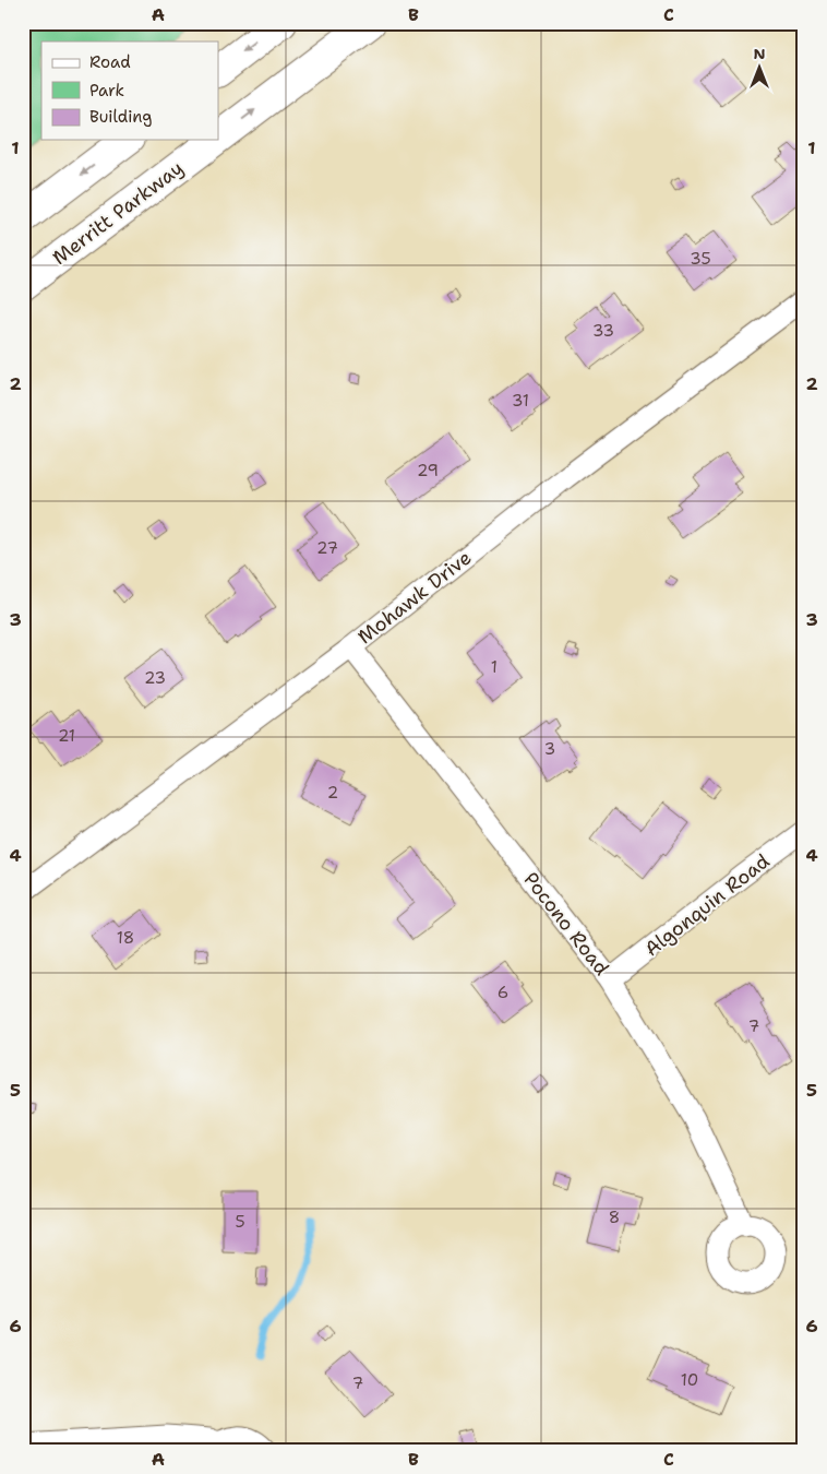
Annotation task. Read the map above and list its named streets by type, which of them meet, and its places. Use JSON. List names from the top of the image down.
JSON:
{
  "streets": {
    "highway": ["Merritt Parkway"],
    "street": ["Mohawk Drive", "Algonquin Road", "Pocono Road"]
  },
  "crossings": [
    ["Mohawk Drive", "Pocono Road"],
    ["Algonquin Road", "Pocono Road"]
  ],
  "house_numbers": [
    "35",
    "33",
    "31",
    "29",
    "27",
    "1",
    "23",
    "21",
    "3",
    "2",
    "18",
    "6",
    "7",
    "8",
    "5",
    "10",
    "7"
  ],
  "legend": ["Road", "Park", "Building"],
  "north": "top",
  "grid": {
    "columns": ["A", "B", "C"],
    "rows": [
      "1",
      "2",
      "3",
      "4",
      "5",
      "6"
    ]
  }
}
